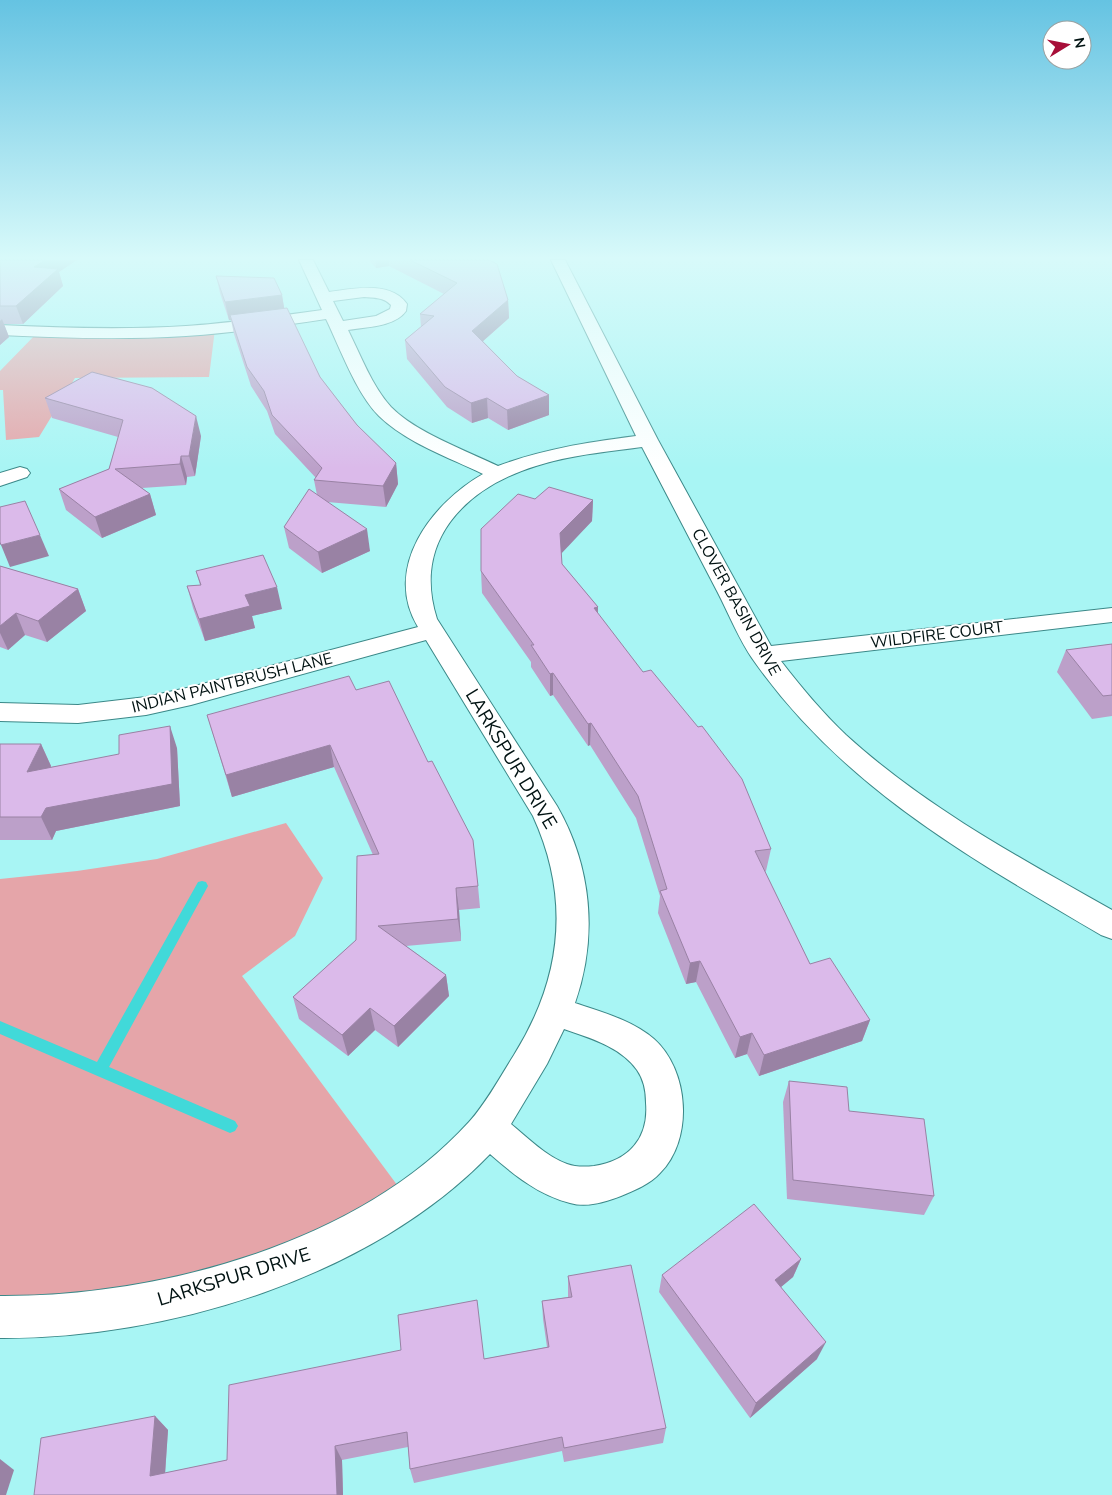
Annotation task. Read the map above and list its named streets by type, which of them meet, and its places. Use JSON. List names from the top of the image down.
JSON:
{
  "streets": {
    "street": [
      "CLOVER BASIN DRIVE",
      "WILDFIRE COURT",
      "INDIAN PAINTBRUSH LANE",
      "LARKSPUR DRIVE"
    ]
  },
  "crossings": [
    ["CLOVER BASIN DRIVE", "WILDFIRE COURT"],
    ["CLOVER BASIN DRIVE", "LARKSPUR DRIVE"],
    ["INDIAN PAINTBRUSH LANE", "LARKSPUR DRIVE"]
  ],
  "north": "right"
}
